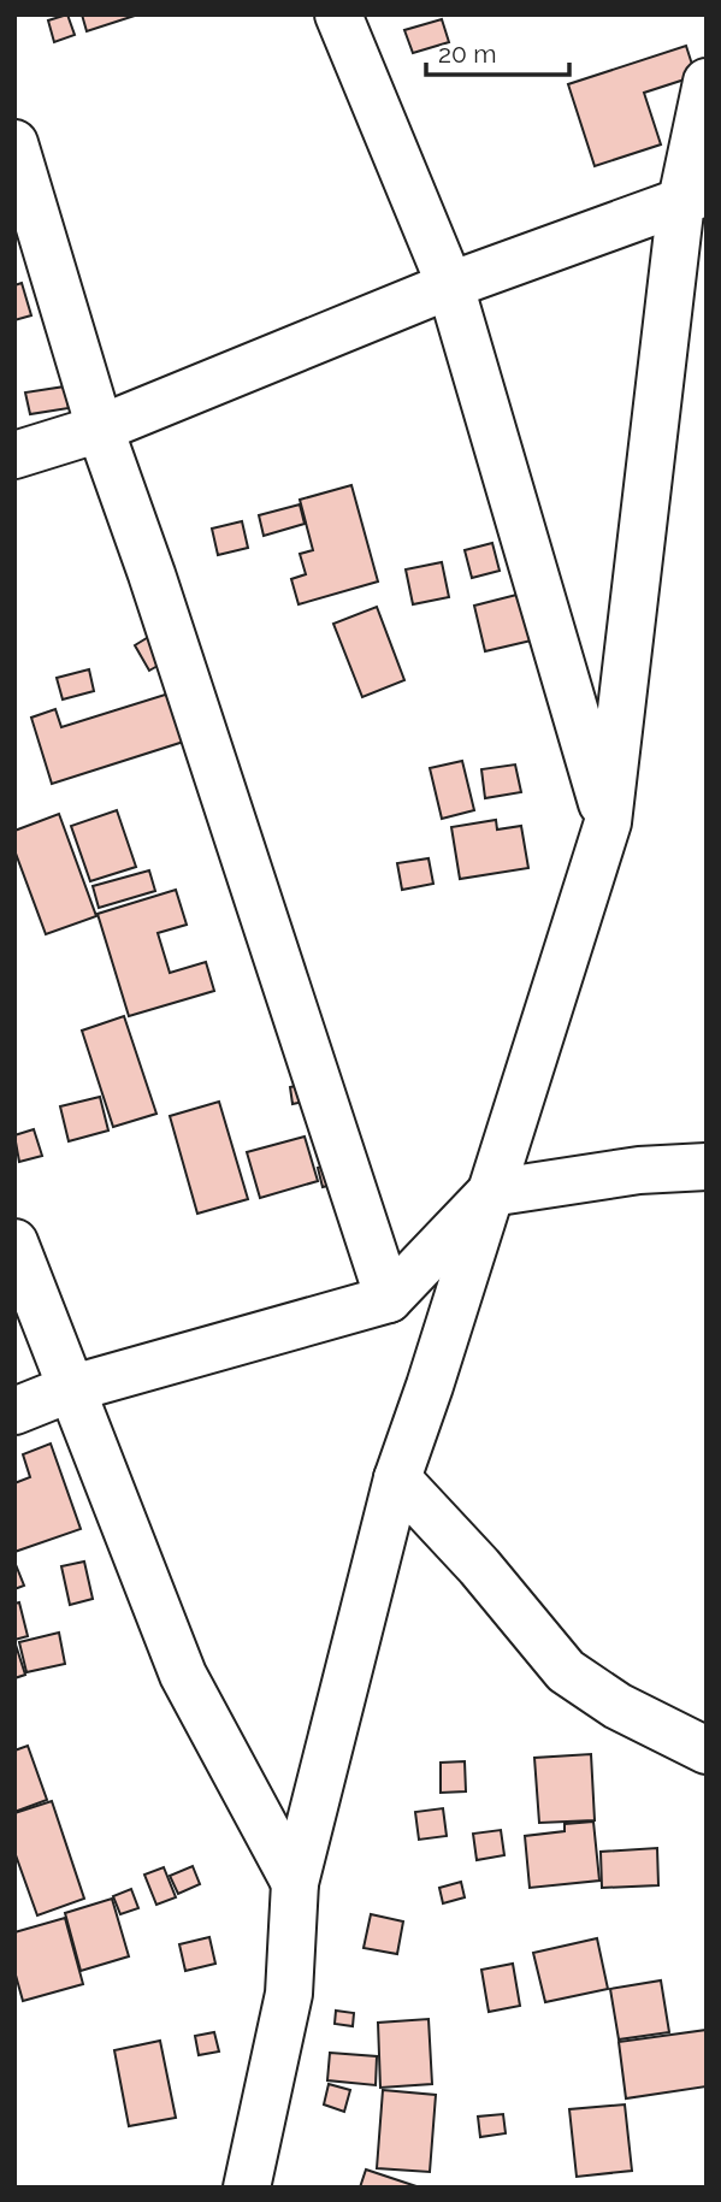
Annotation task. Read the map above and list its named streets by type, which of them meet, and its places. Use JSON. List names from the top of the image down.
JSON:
{
  "scale_bar": "20 m"
}
